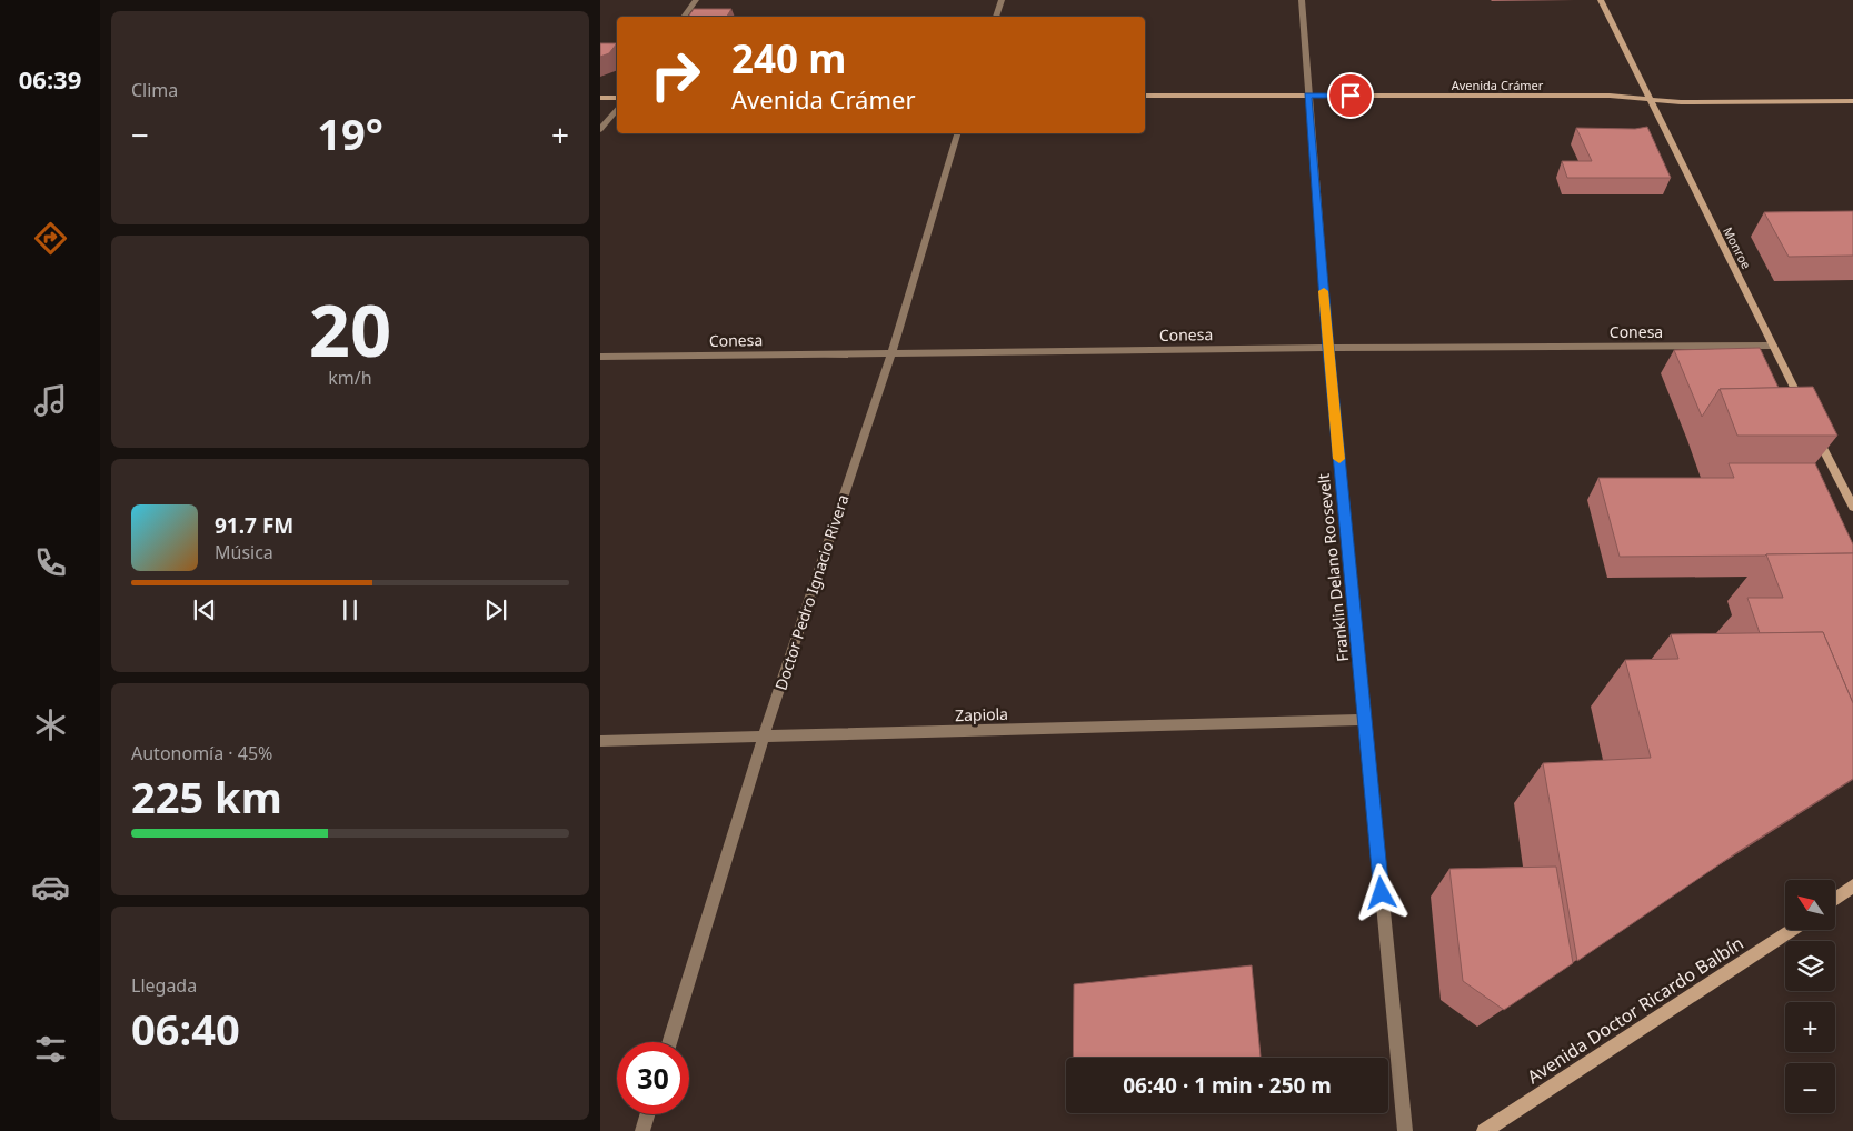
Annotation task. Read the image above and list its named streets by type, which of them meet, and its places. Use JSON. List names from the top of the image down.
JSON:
{
  "streets": {
    "main road": ["Avenida Crámer", "Monroe", "Avenida Doctor Ricardo Balbín"],
    "street": [
      "Conesa",
      "Franklin Delano Roosevelt",
      "Doctor Pedro Ignacio Rivera",
      "Zapiola"
    ]
  },
  "crossings": [
    ["Avenida Crámer", "Monroe"],
    ["Avenida Crámer", "Franklin Delano Roosevelt"],
    ["Monroe", "Conesa"],
    ["Conesa", "Franklin Delano Roosevelt"],
    ["Conesa", "Doctor Pedro Ignacio Rivera"],
    ["Franklin Delano Roosevelt", "Zapiola"],
    ["Doctor Pedro Ignacio Rivera", "Zapiola"]
  ],
  "north": "top left",
  "page": {
    "tabs": "06:39",
    "tile": [
      "Clima",
      ["20", "km/h"],
      ["Autonomía · 45%", "225 km"],
      ["Llegada", "06:40"]
    ],
    "turn": ["240 m", "Avenida Crámer"],
    "heat": ["−", "19°", "+"],
    "song": ["91.7 FM", "Música"],
    "map_buttons": ["+", "−"],
    "limit": "30",
    "trip": "06:40 · 1 min · 250 m"
  }
}
